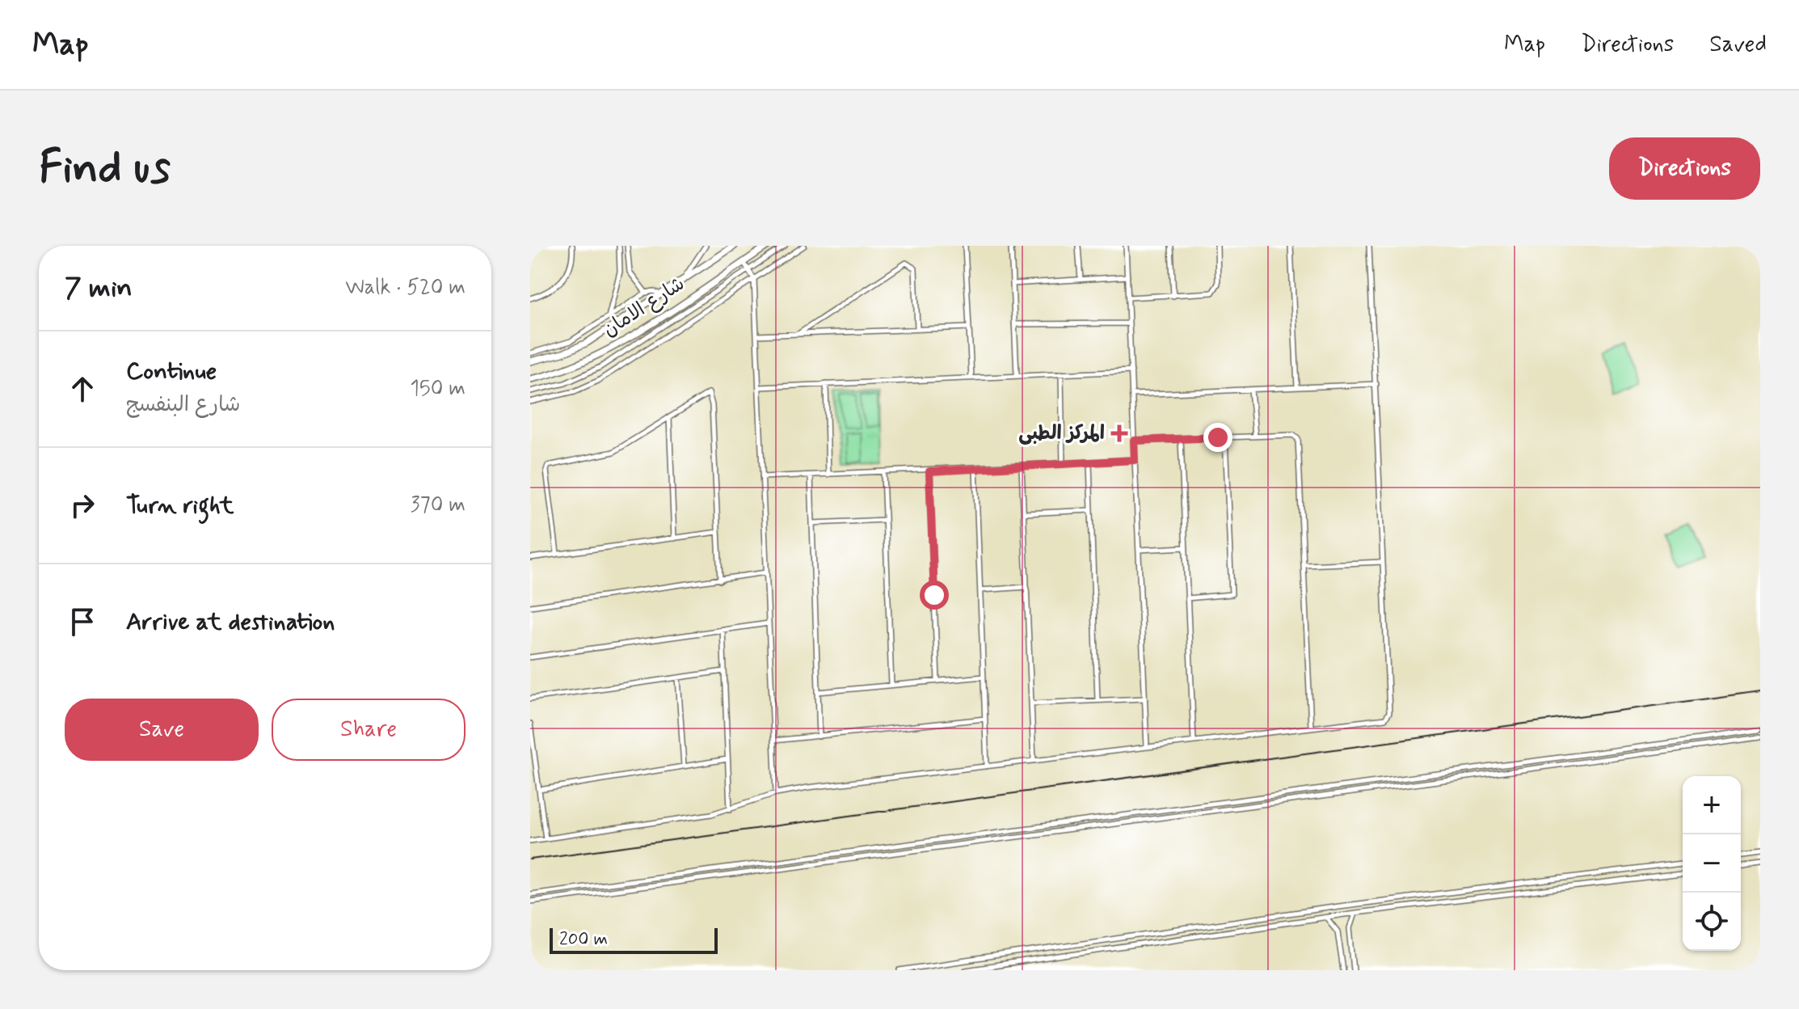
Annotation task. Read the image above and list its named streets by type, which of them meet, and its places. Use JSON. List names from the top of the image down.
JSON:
{
  "streets": {
    "street": ["شارع الامان"]
  },
  "places": {
    "health": ["المركز الطبى"]
  },
  "scale_bar": "200 m",
  "page": {
    "header": "Map",
    "nav": ["Map", "Directions", "Saved"],
    "buttons": [
      "Directions",
      ["Save", "Share"]
    ],
    "title": "Find us",
    "heading": ["7 min", "Walk · 520 m"],
    "list": [
      ["Continue", "شارع البنفسج", "150 m"],
      ["Turn right", "370 m"],
      "Arrive at destination"
    ],
    "map_buttons": ["+", "−"],
    "scale": "200 m"
  }
}
